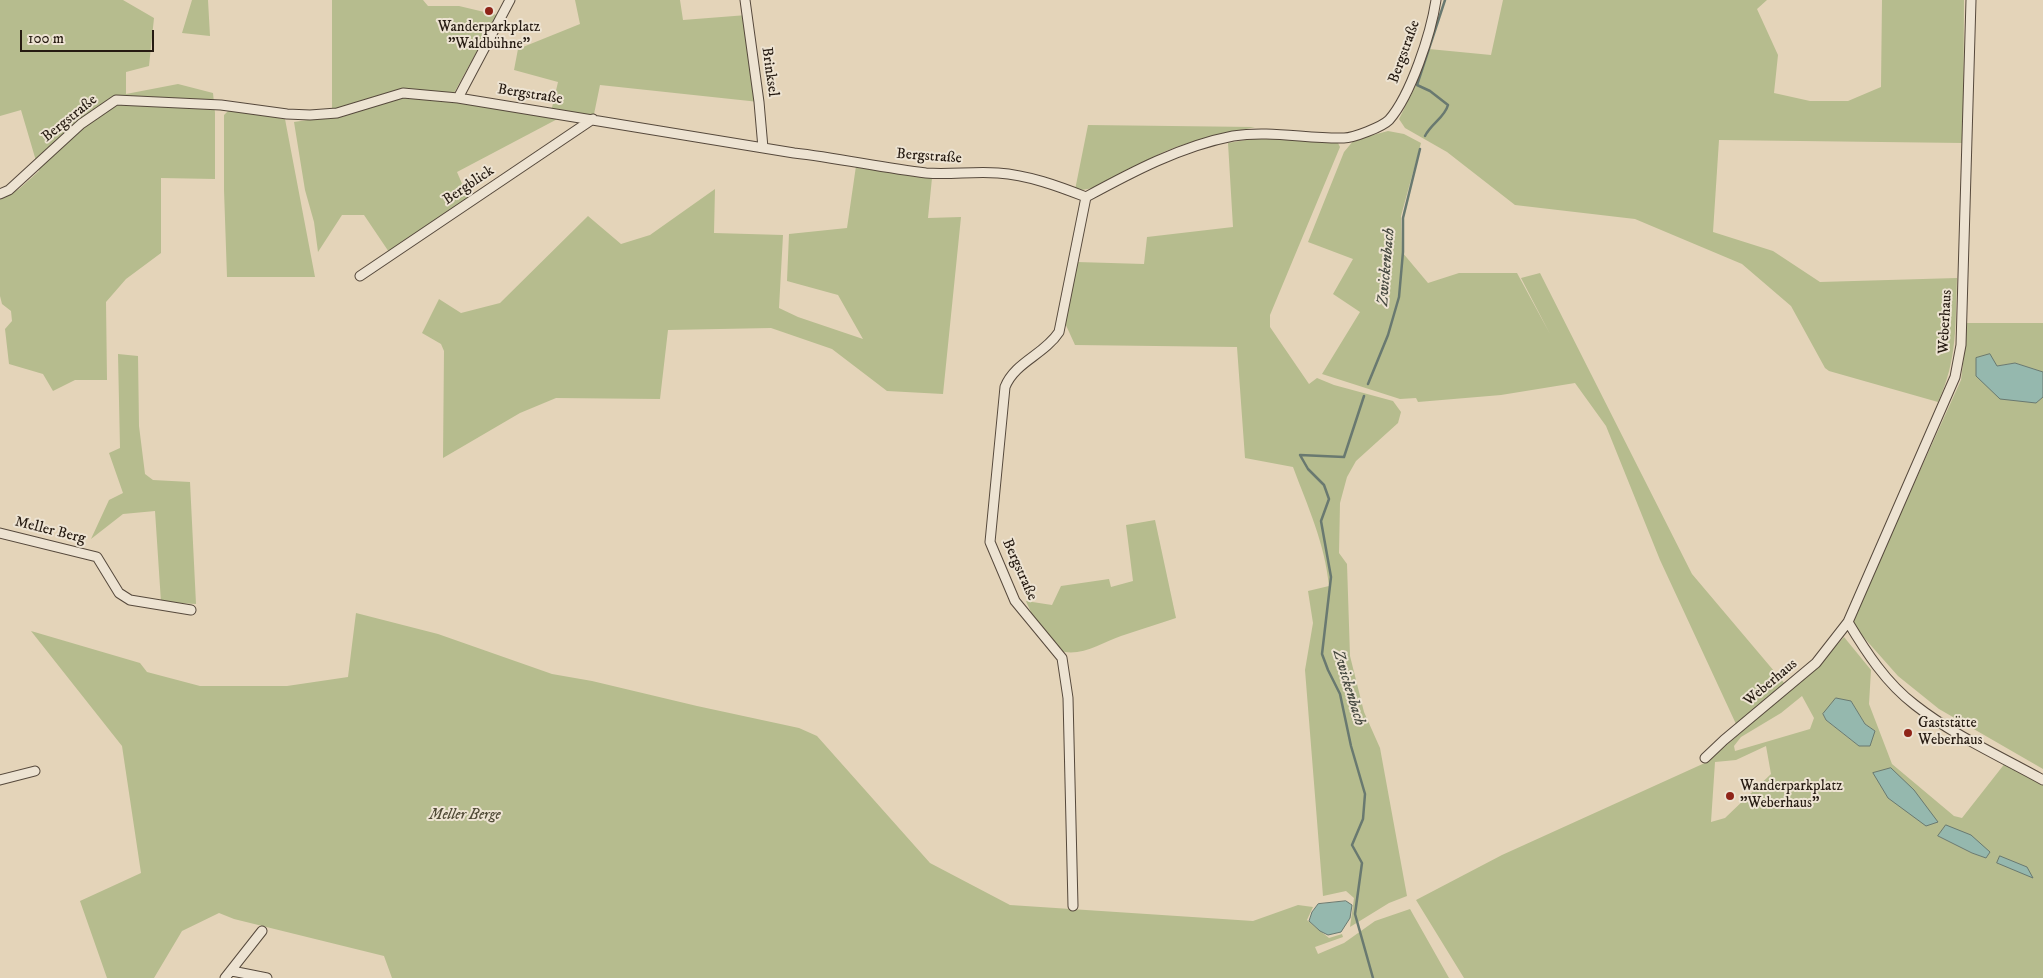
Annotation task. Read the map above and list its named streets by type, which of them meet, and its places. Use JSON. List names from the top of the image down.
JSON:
{
  "streets": {
    "street": [
      "Bergstraße",
      "Brinksel",
      "Bergblick",
      "Weberhaus",
      "Meller Berg"
    ]
  },
  "crossings": [
    ["Bergstraße", "Brinksel"],
    ["Bergstraße", "Bergblick"]
  ],
  "water": ["Zwickenbach"],
  "parks": ["Meller Berge"],
  "places": ["Wanderparkplatz \"Waldbühne\"", "Gaststätte Weberhaus", "Wanderparkplatz \"Weberhaus\""],
  "scale_bar": "100 m"
}
